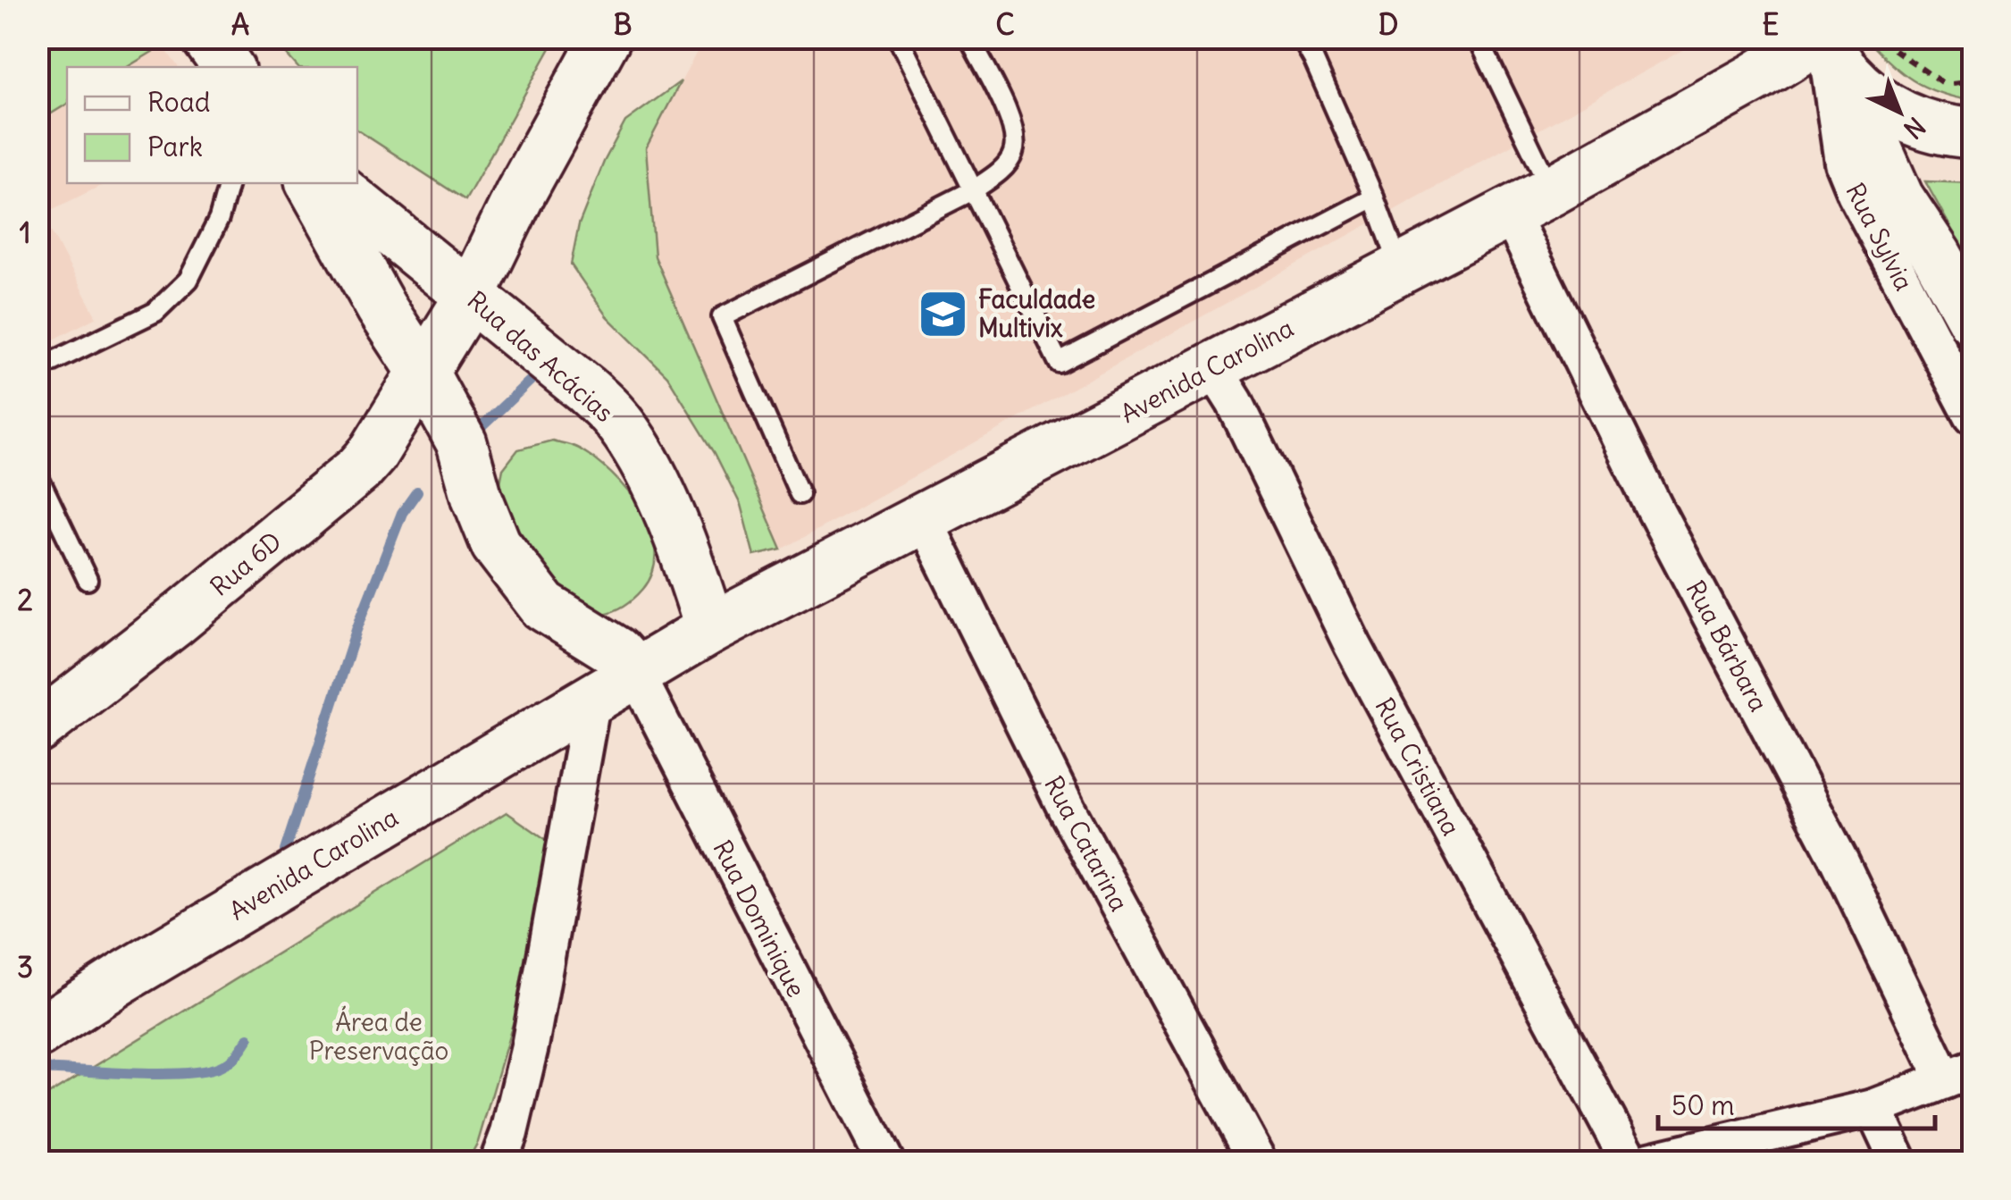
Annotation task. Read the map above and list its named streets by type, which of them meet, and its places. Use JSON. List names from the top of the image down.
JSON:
{
  "streets": {
    "street": [
      "Rua Sylvia",
      "Rua das Acácias",
      "Avenida Carolina",
      "Rua 6D",
      "Rua Bárbara",
      "Rua Cristiana",
      "Rua Catarina",
      "Rua Dominique"
    ]
  },
  "crossings": [
    ["Rua Sylvia", "Avenida Carolina"],
    ["Rua das Acácias", "Avenida Carolina"],
    ["Rua das Acácias", "Rua 6D"],
    ["Avenida Carolina", "Rua Bárbara"],
    ["Avenida Carolina", "Rua Cristiana"],
    ["Avenida Carolina", "Rua Catarina"],
    ["Avenida Carolina", "Rua Dominique"]
  ],
  "parks": ["Área de Preservação"],
  "places": {
    "school or university": ["Faculdade Multivix"]
  },
  "legend": ["Road", "Park"],
  "scale_bar": "50 m",
  "north": "bottom right",
  "grid": {
    "columns": [
      "A",
      "B",
      "C",
      "D",
      "E"
    ],
    "rows": ["1", "2", "3"]
  }
}
